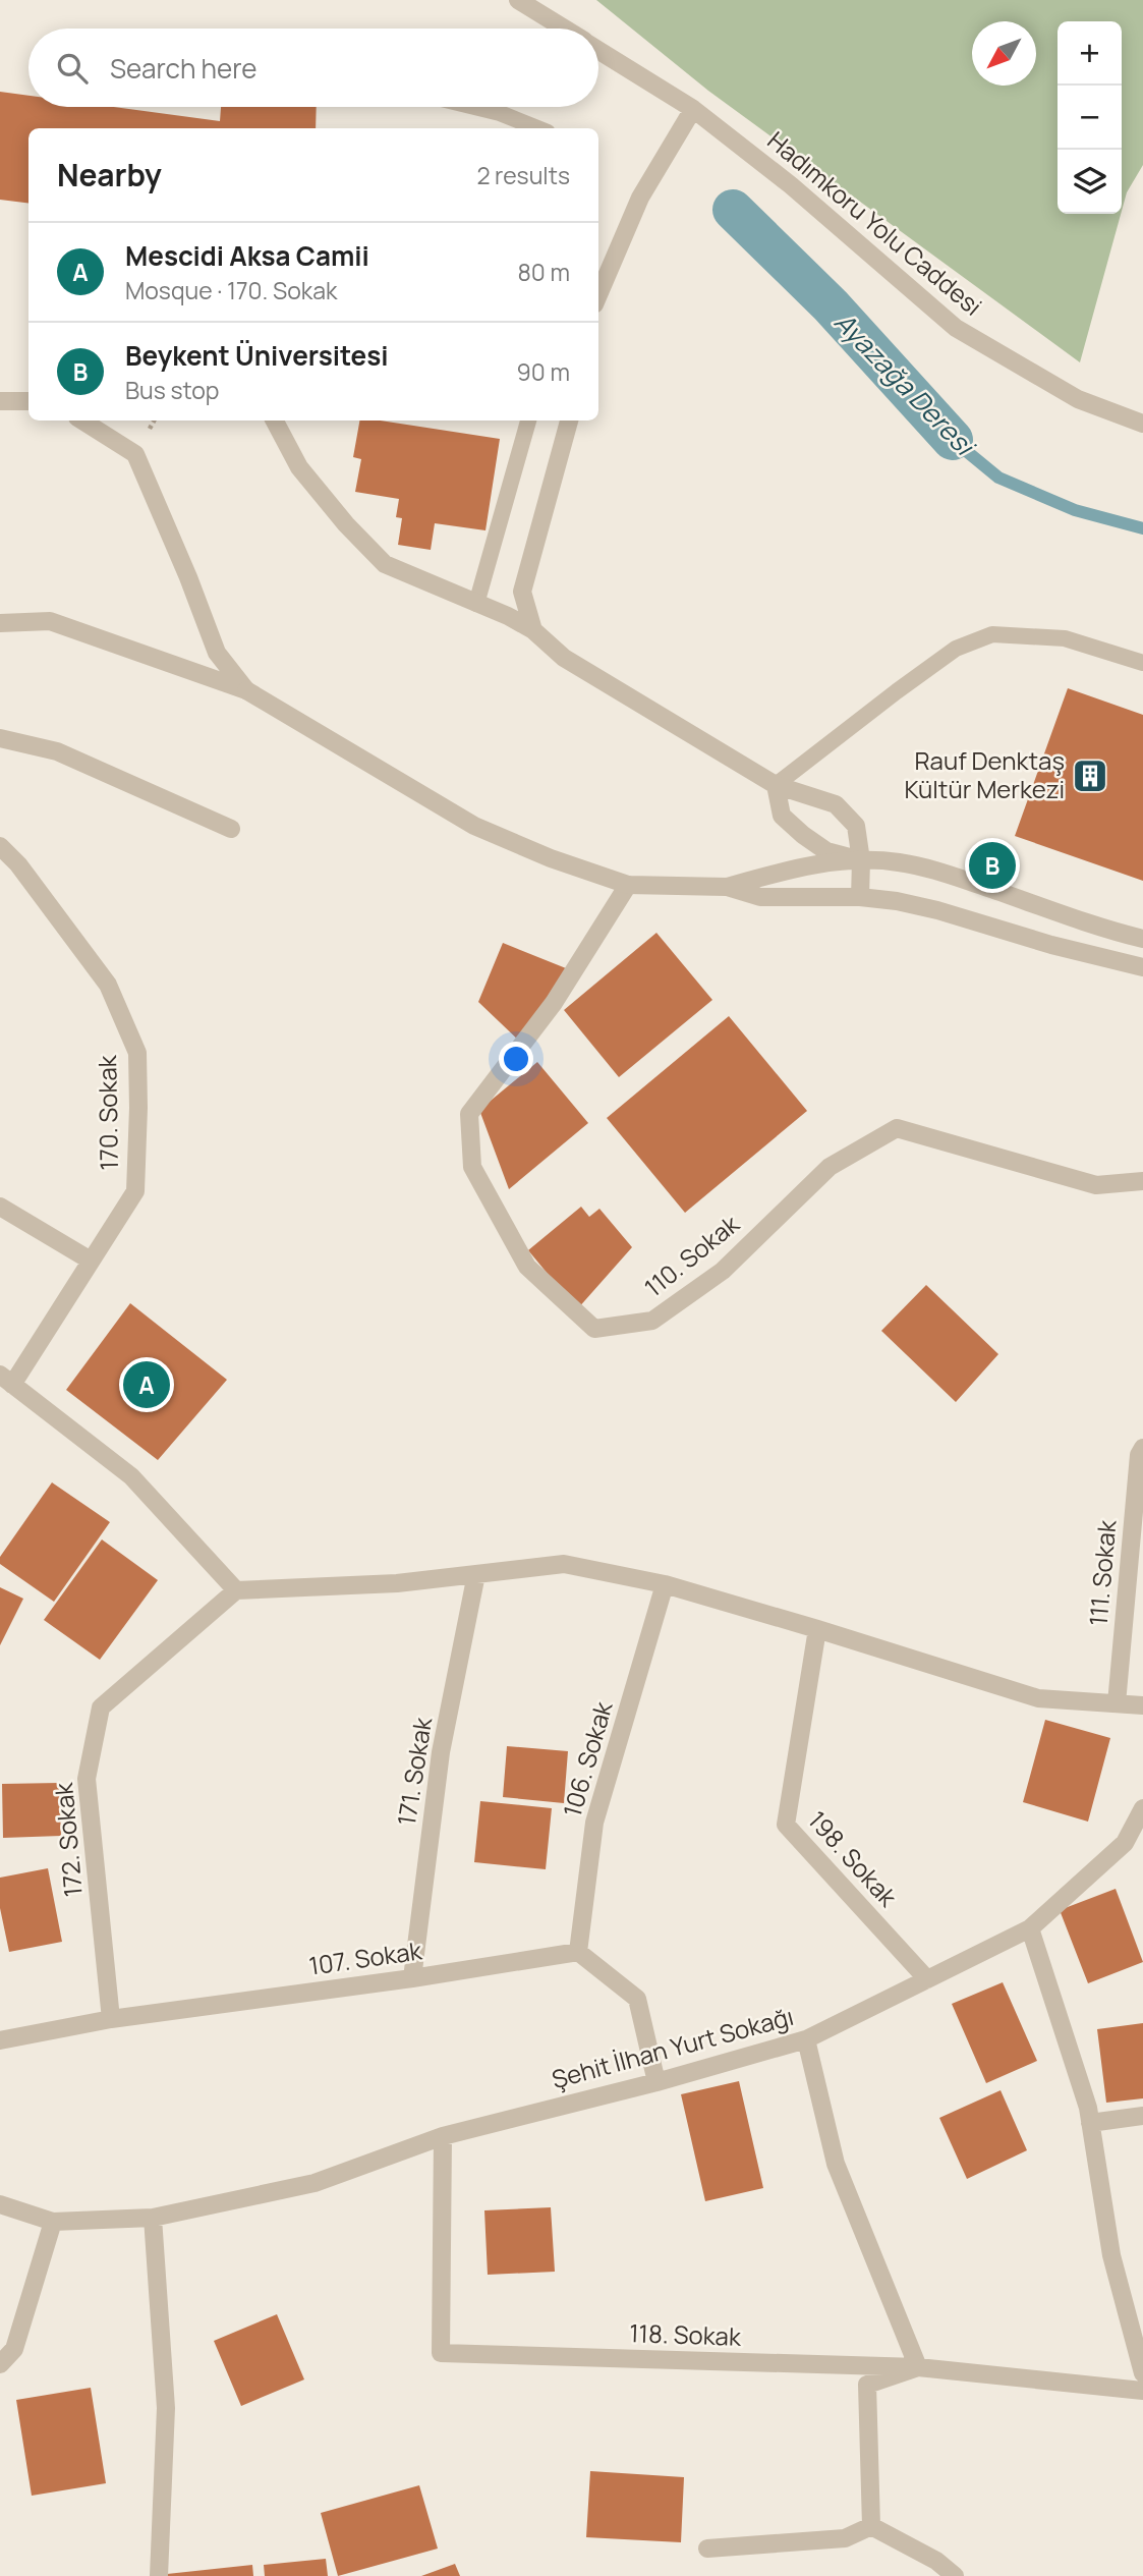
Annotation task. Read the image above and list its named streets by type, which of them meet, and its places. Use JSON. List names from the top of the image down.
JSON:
{
  "streets": {
    "street": [
      "Hadımkoru Yolu Caddesi",
      "170. Sokak",
      "110. Sokak",
      "111. Sokak",
      "106. Sokak",
      "171. Sokak",
      "172. Sokak",
      "198. Sokak",
      "107. Sokak",
      "Şehit İlhan Yurt Sokağı",
      "118. Sokak"
    ]
  },
  "crossings": [
    ["106. Sokak", "107. Sokak"],
    ["171. Sokak", "107. Sokak"],
    ["172. Sokak", "107. Sokak"],
    ["198. Sokak", "Şehit İlhan Yurt Sokağı"],
    ["Şehit İlhan Yurt Sokağı", "118. Sokak"]
  ],
  "water": ["Ayazağa Deresi"],
  "places": {
    "building": ["Rauf Denktaş Kültür Merkezi"]
  },
  "north": "bottom left",
  "page": {
    "map_buttons": ["+", "−"],
    "search": "Search here",
    "heading": ["Nearby", "2 results"],
    "list": [
      {
        "mark": "A",
        "name": "Mescidi Aksa Camii",
        "note": "Mosque · 170. Sokak",
        "value": "80 m"
      },
      {
        "mark": "B",
        "name": "Beykent Üniversitesi",
        "note": "Bus stop",
        "value": "90 m"
      }
    ],
    "pins": ["B", "A"]
  }
}
